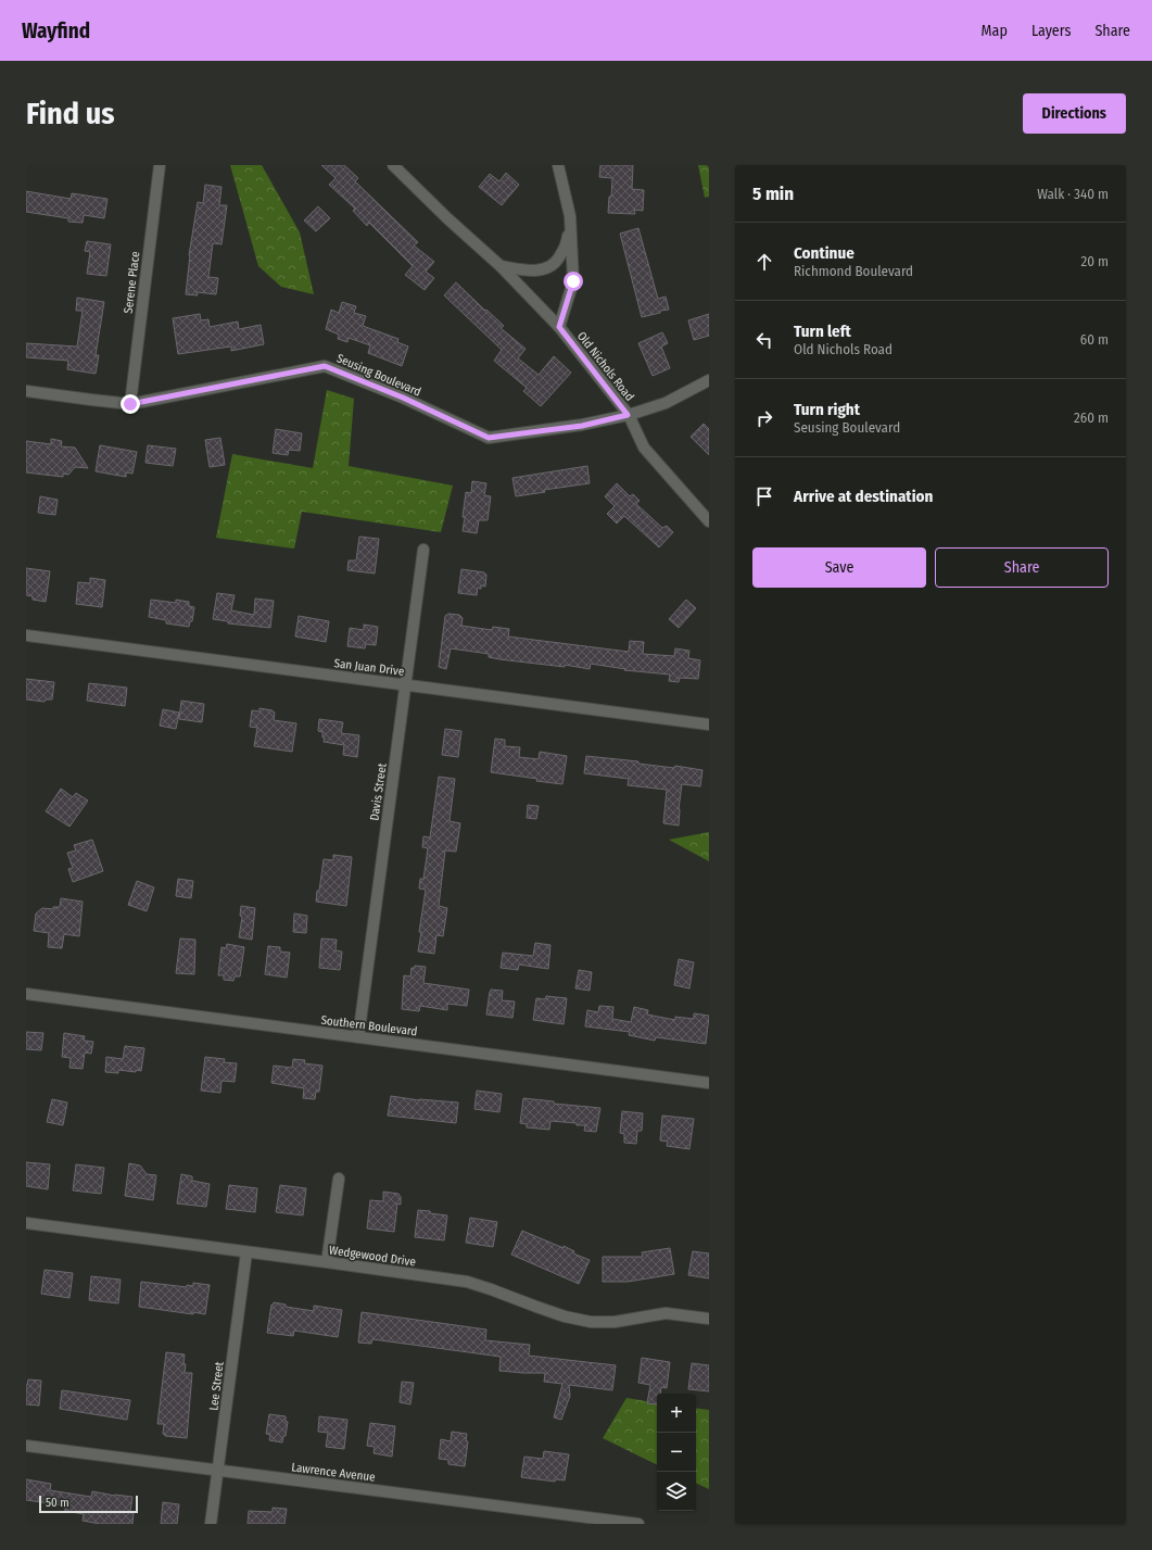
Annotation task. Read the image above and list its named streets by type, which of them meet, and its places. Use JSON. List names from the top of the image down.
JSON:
{
  "streets": {
    "street": [
      "Serene Place",
      "Old Nichols Road",
      "Seusing Boulevard",
      "San Juan Drive",
      "Davis Street",
      "Southern Boulevard",
      "Wedgewood Drive",
      "Lee Street",
      "Lawrence Avenue"
    ]
  },
  "crossings": [
    ["Serene Place", "Seusing Boulevard"],
    ["Old Nichols Road", "Seusing Boulevard"],
    ["San Juan Drive", "Davis Street"],
    ["Davis Street", "Southern Boulevard"],
    ["Wedgewood Drive", "Lee Street"],
    ["Lee Street", "Lawrence Avenue"]
  ],
  "scale_bar": "50 m",
  "page": {
    "header": "Wayfind",
    "nav": ["Map", "Layers", "Share"],
    "buttons": [
      "Directions",
      ["Save", "Share"]
    ],
    "title": "Find us",
    "heading": ["5 min", "Walk · 340 m"],
    "list": [
      ["Continue", "Richmond Boulevard", "20 m"],
      ["Turn left", "Old Nichols Road", "60 m"],
      ["Turn right", "Seusing Boulevard", "260 m"],
      "Arrive at destination"
    ],
    "map_buttons": ["+", "−"],
    "scale": "50 m"
  }
}
